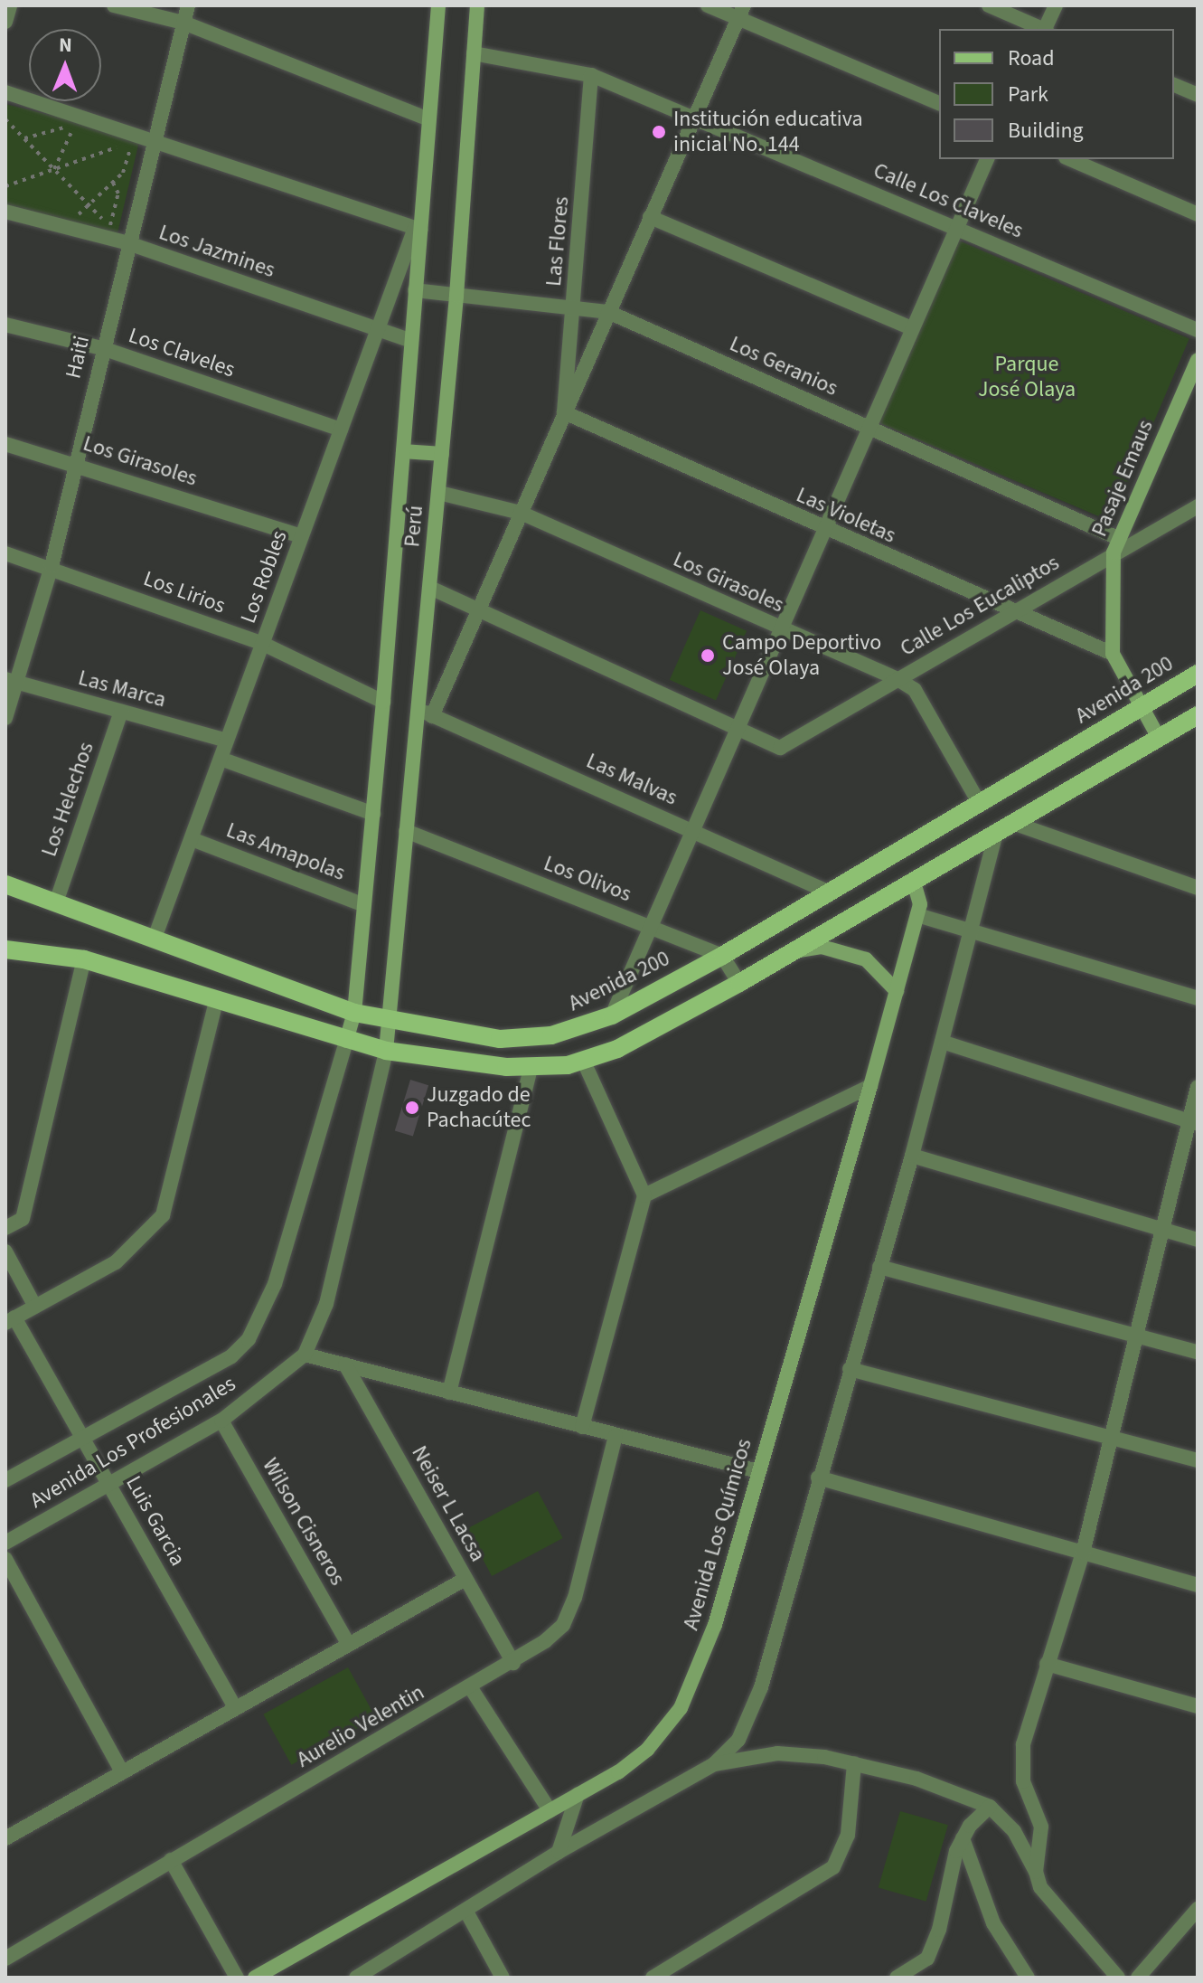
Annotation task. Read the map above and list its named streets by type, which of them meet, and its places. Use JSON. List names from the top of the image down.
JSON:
{
  "streets": {
    "main road": [
      "Pasaje Emaus",
      "Perú",
      "Avenida 200",
      "Avenida Los Químicos"
    ],
    "street": [
      "Calle Los Claveles",
      "Las Flores",
      "Los Jazmines",
      "Los Claveles",
      "Haiti",
      "Los Geranios",
      "Los Girasoles",
      "Las Violetas",
      "Los Robles",
      "Los Lirios",
      "Calle Los Eucaliptos",
      "Las Marca",
      "Las Malvas",
      "Los Helechos",
      "Las Amapolas",
      "Los Olivos",
      "Avenida Los Profesionales",
      "Neiser L Lacsa",
      "Luis Garcia",
      "Wilson Cisneros",
      "Aurelio Velentin"
    ]
  },
  "crossings": [
    ["Calle Los Claveles", "Las Flores"],
    ["Calle Los Claveles", "Perú"],
    ["Las Flores", "Los Geranios"],
    ["Las Flores", "Las Violetas"],
    ["Los Jazmines", "Haiti"],
    ["Los Jazmines", "Perú"],
    ["Los Jazmines", "Los Robles"],
    ["Los Claveles", "Haiti"],
    ["Los Claveles", "Los Robles"],
    ["Haiti", "Los Girasoles"],
    ["Haiti", "Los Lirios"],
    ["Haiti", "Las Marca"],
    ["Los Geranios", "Pasaje Emaus"],
    ["Los Geranios", "Perú"],
    ["Los Geranios", "Calle Los Eucaliptos"],
    ["Los Girasoles", "Perú"],
    ["Los Girasoles", "Los Robles"],
    ["Los Girasoles", "Calle Los Eucaliptos"],
    ["Los Girasoles", "Avenida 200"],
    ["Pasaje Emaus", "Las Violetas"],
    ["Pasaje Emaus", "Calle Los Eucaliptos"],
    ["Pasaje Emaus", "Avenida 200"],
    ["Las Violetas", "Calle Los Eucaliptos"],
    ["Perú", "Los Robles"],
    ["Perú", "Los Lirios"],
    ["Perú", "Calle Los Eucaliptos"],
    ["Perú", "Avenida 200"],
    ["Perú", "Las Malvas"],
    ["Perú", "Las Amapolas"],
    ["Perú", "Los Olivos"],
    ["Perú", "Avenida Los Profesionales"],
    ["Los Robles", "Los Lirios"],
    ["Los Robles", "Las Marca"],
    ["Los Robles", "Avenida 200"],
    ["Los Robles", "Las Amapolas"],
    ["Las Marca", "Los Helechos"],
    ["Avenida 200", "Las Malvas"],
    ["Avenida 200", "Los Helechos"],
    ["Avenida 200", "Los Olivos"],
    ["Avenida Los Profesionales", "Luis Garcia"],
    ["Avenida Los Profesionales", "Wilson Cisneros"],
    ["Neiser L Lacsa", "Aurelio Velentin"]
  ],
  "parks": ["Parque José Olaya"],
  "places": ["Institución educativa inicial No. 144", "Campo Deportivo José Olaya", "Juzgado de Pachacútec"],
  "legend": ["Road", "Park", "Building"],
  "north": "top"
}
